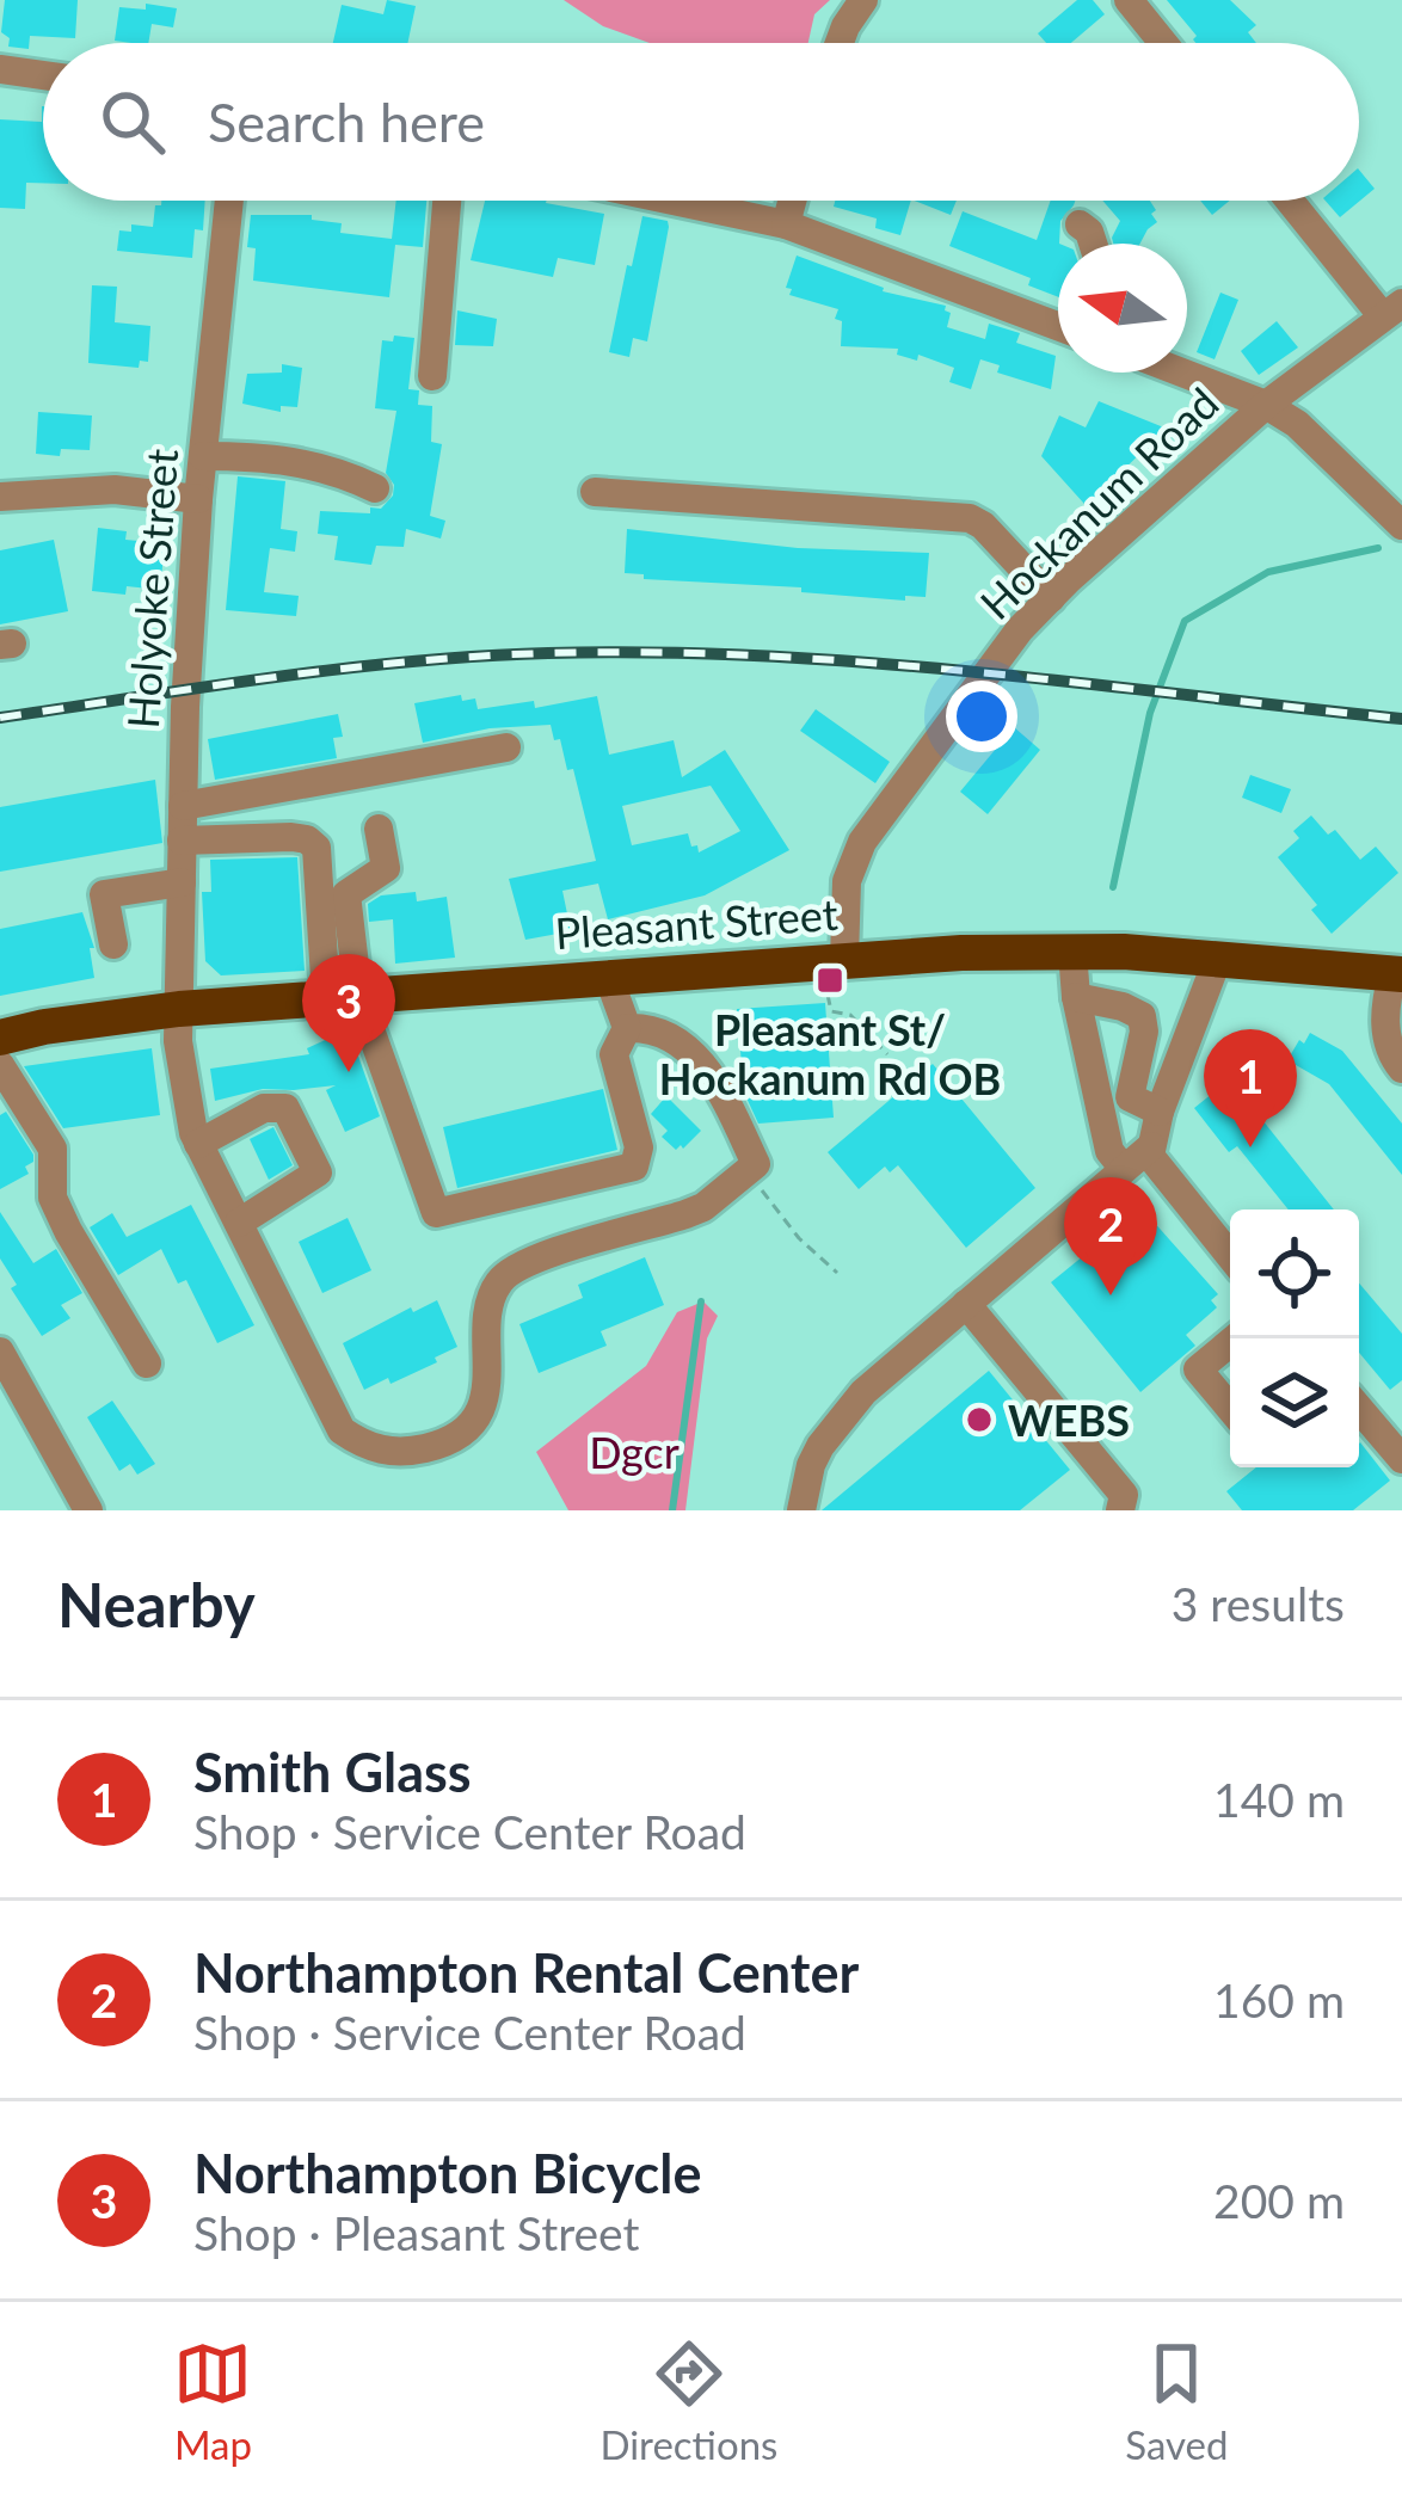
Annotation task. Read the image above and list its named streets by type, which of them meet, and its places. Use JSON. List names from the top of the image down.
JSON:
{
  "streets": {
    "main road": ["Pleasant Street"],
    "street": ["Hockanum Road", "Holyoke Street"]
  },
  "crossings": [
    ["Hockanum Road", "Pleasant Street"],
    ["Holyoke Street", "Pleasant Street"]
  ],
  "parks": ["Dgcr"],
  "places": {
    "transit": ["Pleasant St/ Hockanum Rd OB"],
    "other": ["WEBS"]
  },
  "north": "left",
  "page": {
    "search": "Search here",
    "pins": ["3", "1", "2"],
    "heading": ["Nearby", "3 results"],
    "list": [
      {
        "mark": "1",
        "name": "Smith Glass",
        "note": "Shop · Service Center Road",
        "value": "140 m"
      },
      {
        "mark": "2",
        "name": "Northampton Rental Center",
        "note": "Shop · Service Center Road",
        "value": "160 m"
      },
      {
        "mark": "3",
        "name": "Northampton Bicycle",
        "note": "Shop · Pleasant Street",
        "value": "200 m"
      }
    ],
    "nav": ["Map", "Directions", "Saved"]
  }
}
